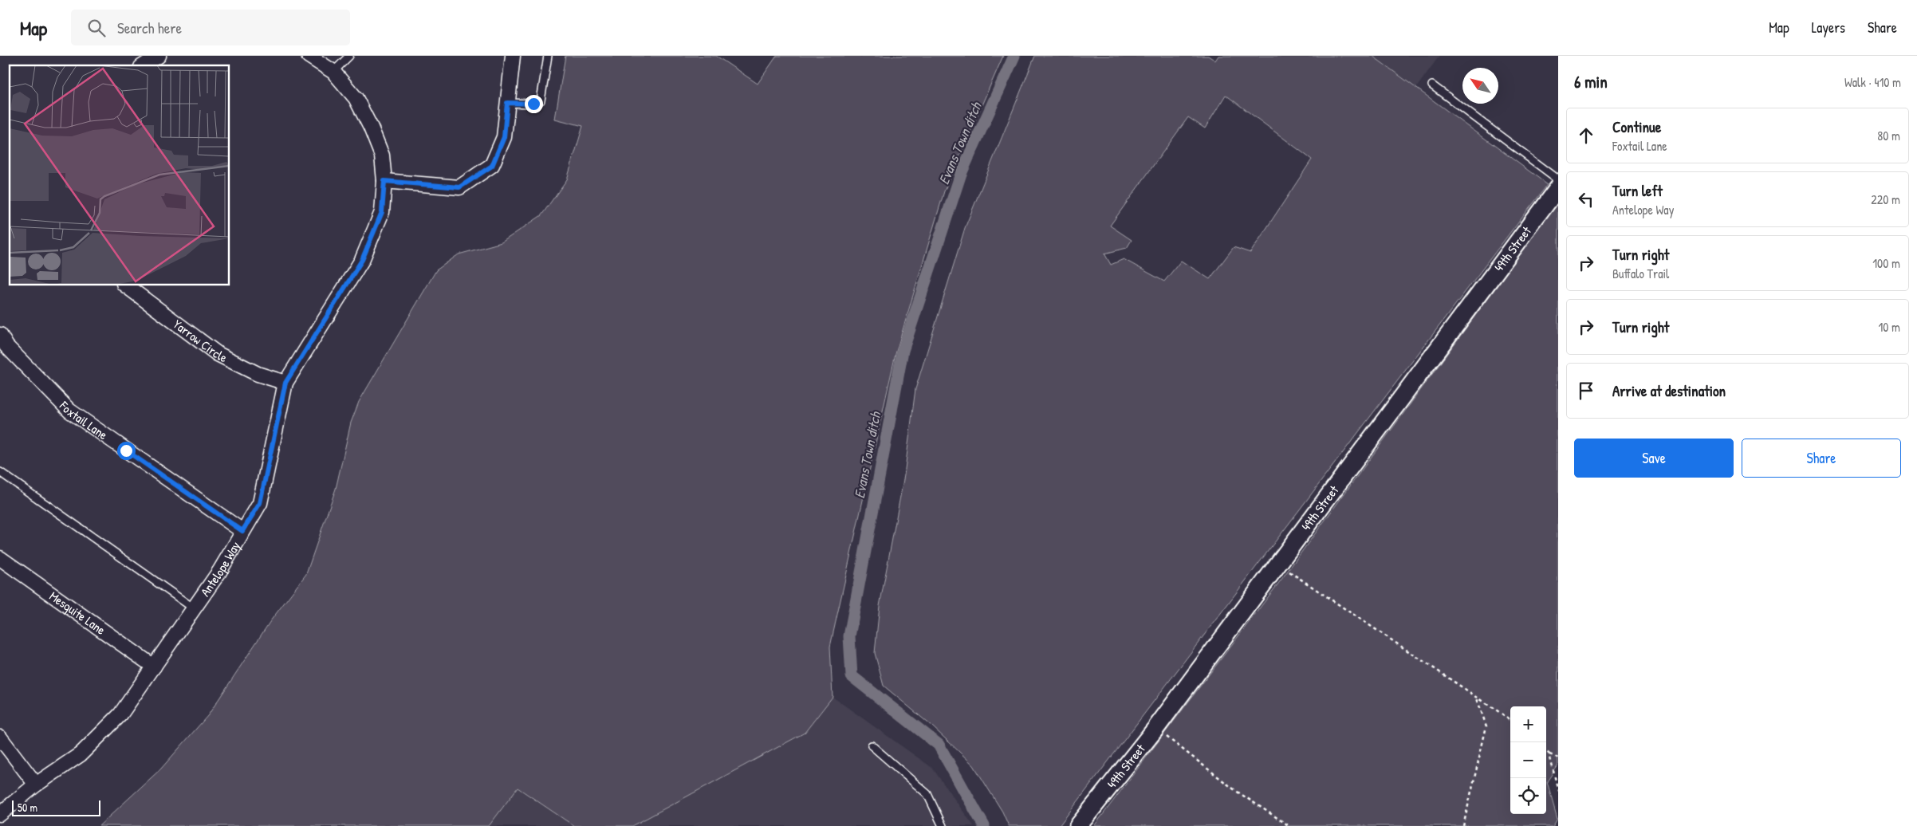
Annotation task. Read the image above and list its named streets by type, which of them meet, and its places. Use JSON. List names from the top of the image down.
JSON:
{
  "streets": {
    "street": [
      "49th Street",
      "Yarrow Circle",
      "Foxtail Lane",
      "Antelope Way",
      "Mesquite Lane"
    ]
  },
  "crossings": [
    ["Yarrow Circle", "Antelope Way"],
    ["Foxtail Lane", "Antelope Way"],
    ["Antelope Way", "Mesquite Lane"]
  ],
  "water": ["Evans Town ditch"],
  "scale_bar": "50 m",
  "north": "top left",
  "page": {
    "header": "Map",
    "search": "Search here",
    "nav": ["Map", "Layers", "Share"],
    "heading": ["6 min", "Walk · 410 m"],
    "list": [
      ["Continue", "Foxtail Lane", "80 m"],
      ["Turn left", "Antelope Way", "220 m"],
      ["Turn right", "Buffalo Trail", "100 m"],
      ["Turn right", "10 m"],
      "Arrive at destination"
    ],
    "buttons": ["Save", "Share"],
    "map_buttons": ["+", "−"],
    "scale": "50 m"
  }
}
